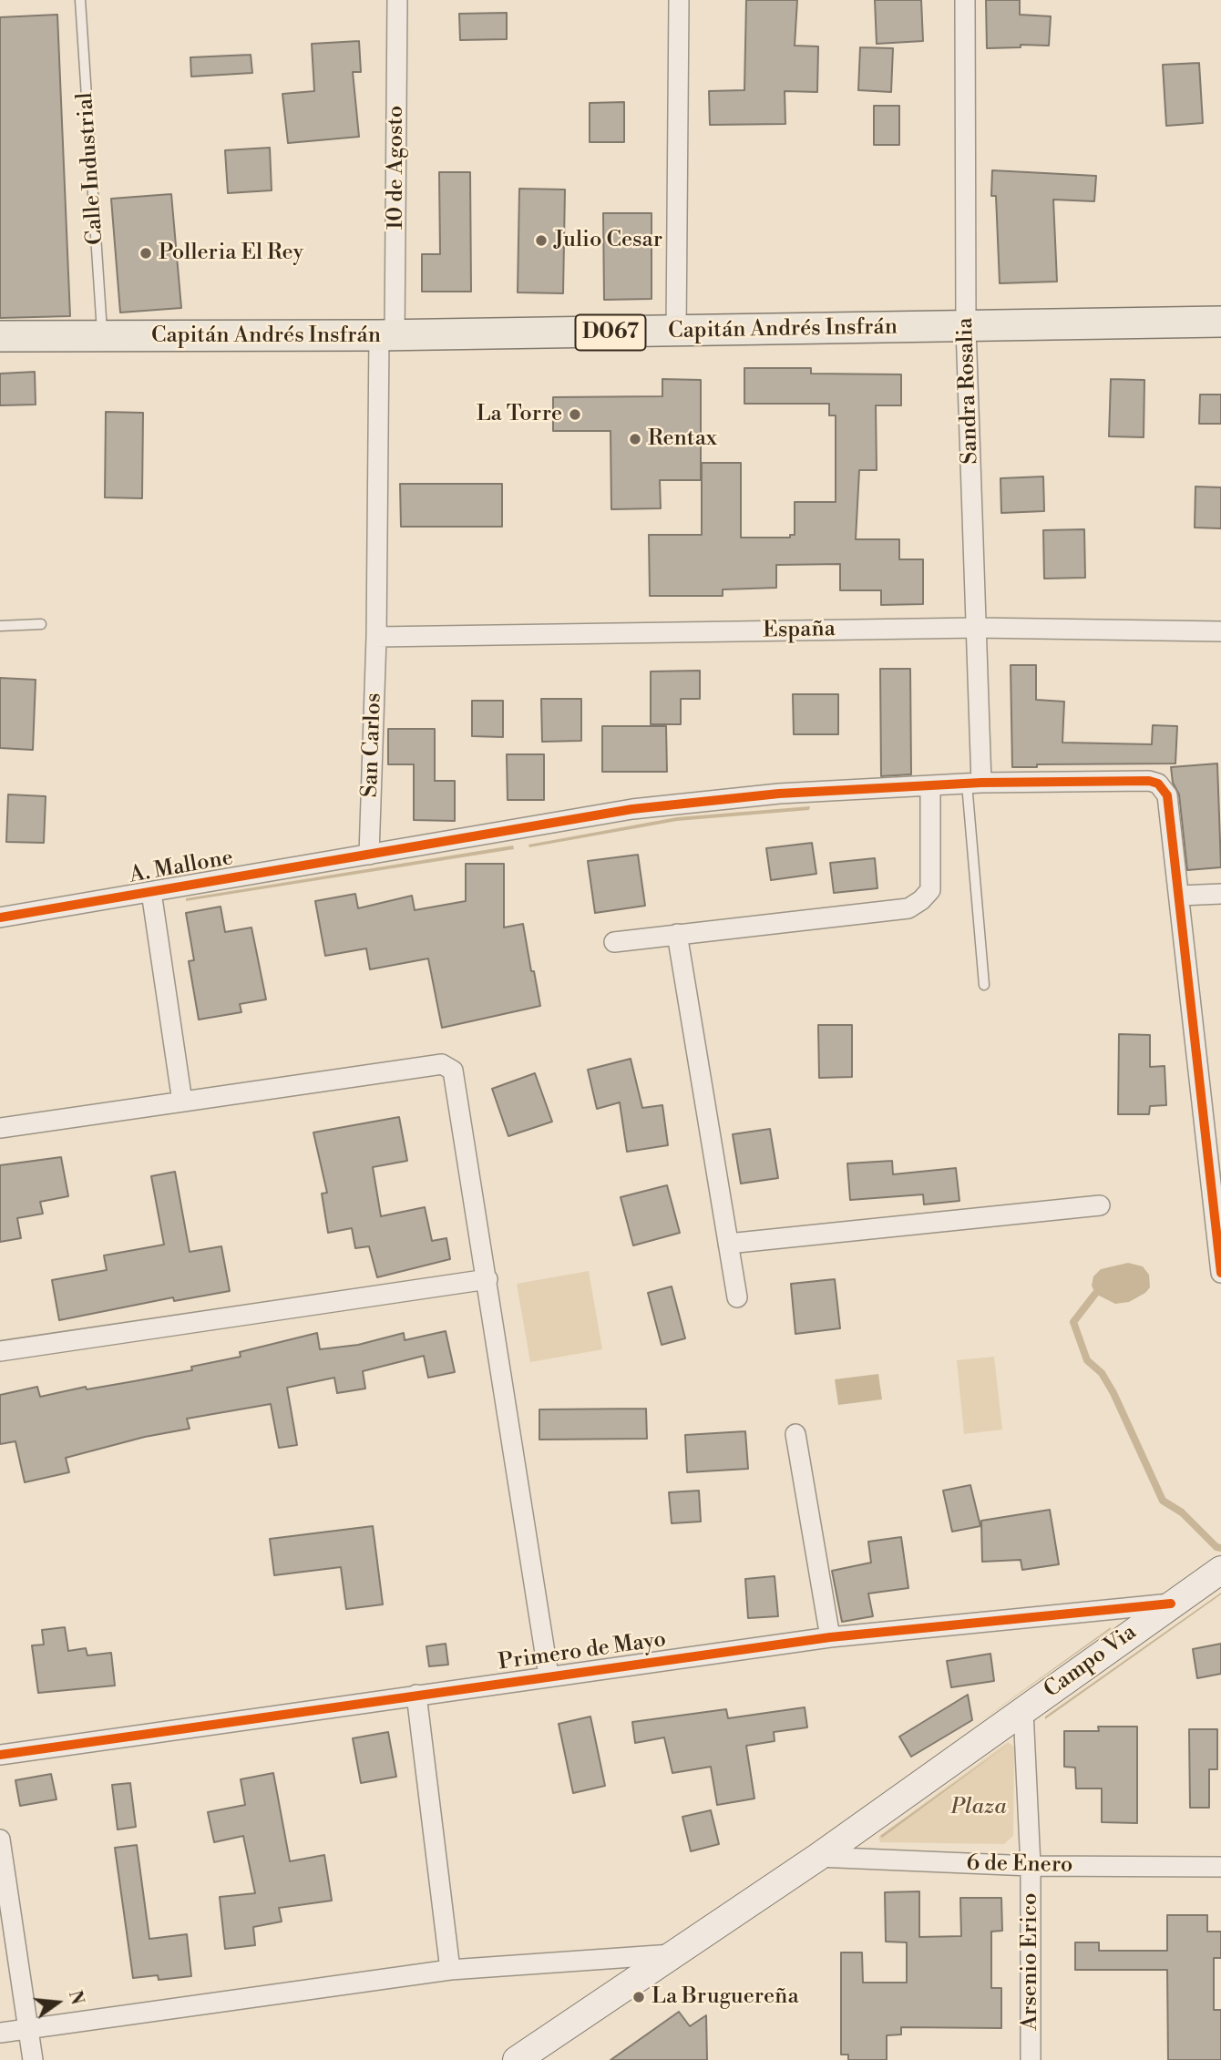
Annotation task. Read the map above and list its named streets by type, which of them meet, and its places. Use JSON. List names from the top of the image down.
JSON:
{
  "streets": {
    "main road": ["Capitán Andrés Insfrán", "D067"],
    "street": [
      "10 de Agosto",
      "Sandra Rosalia",
      "España",
      "San Carlos",
      "A. Mallone",
      "Primero de Mayo",
      "Campo Via",
      "6 de Enero",
      "Arsenio Erico"
    ],
    "lane": ["Calle Industrial"]
  },
  "crossings": [
    ["10 de Agosto", "Capitán Andrés Insfrán"],
    ["10 de Agosto", "España"],
    ["10 de Agosto", "San Carlos"],
    ["Calle Industrial", "Capitán Andrés Insfrán"],
    ["Capitán Andrés Insfrán", "Sandra Rosalia"],
    ["Sandra Rosalia", "España"],
    ["Sandra Rosalia", "A. Mallone"],
    ["España", "San Carlos"],
    ["San Carlos", "A. Mallone"],
    ["Primero de Mayo", "Campo Via"],
    ["Campo Via", "6 de Enero"],
    ["Campo Via", "Arsenio Erico"],
    ["6 de Enero", "Arsenio Erico"]
  ],
  "parks": ["Plaza"],
  "places": [
    "Julio Cesar",
    "Polleria El Rey",
    "La Torre",
    "Rentax",
    "La Bruguereña"
  ],
  "north": "right"
}
